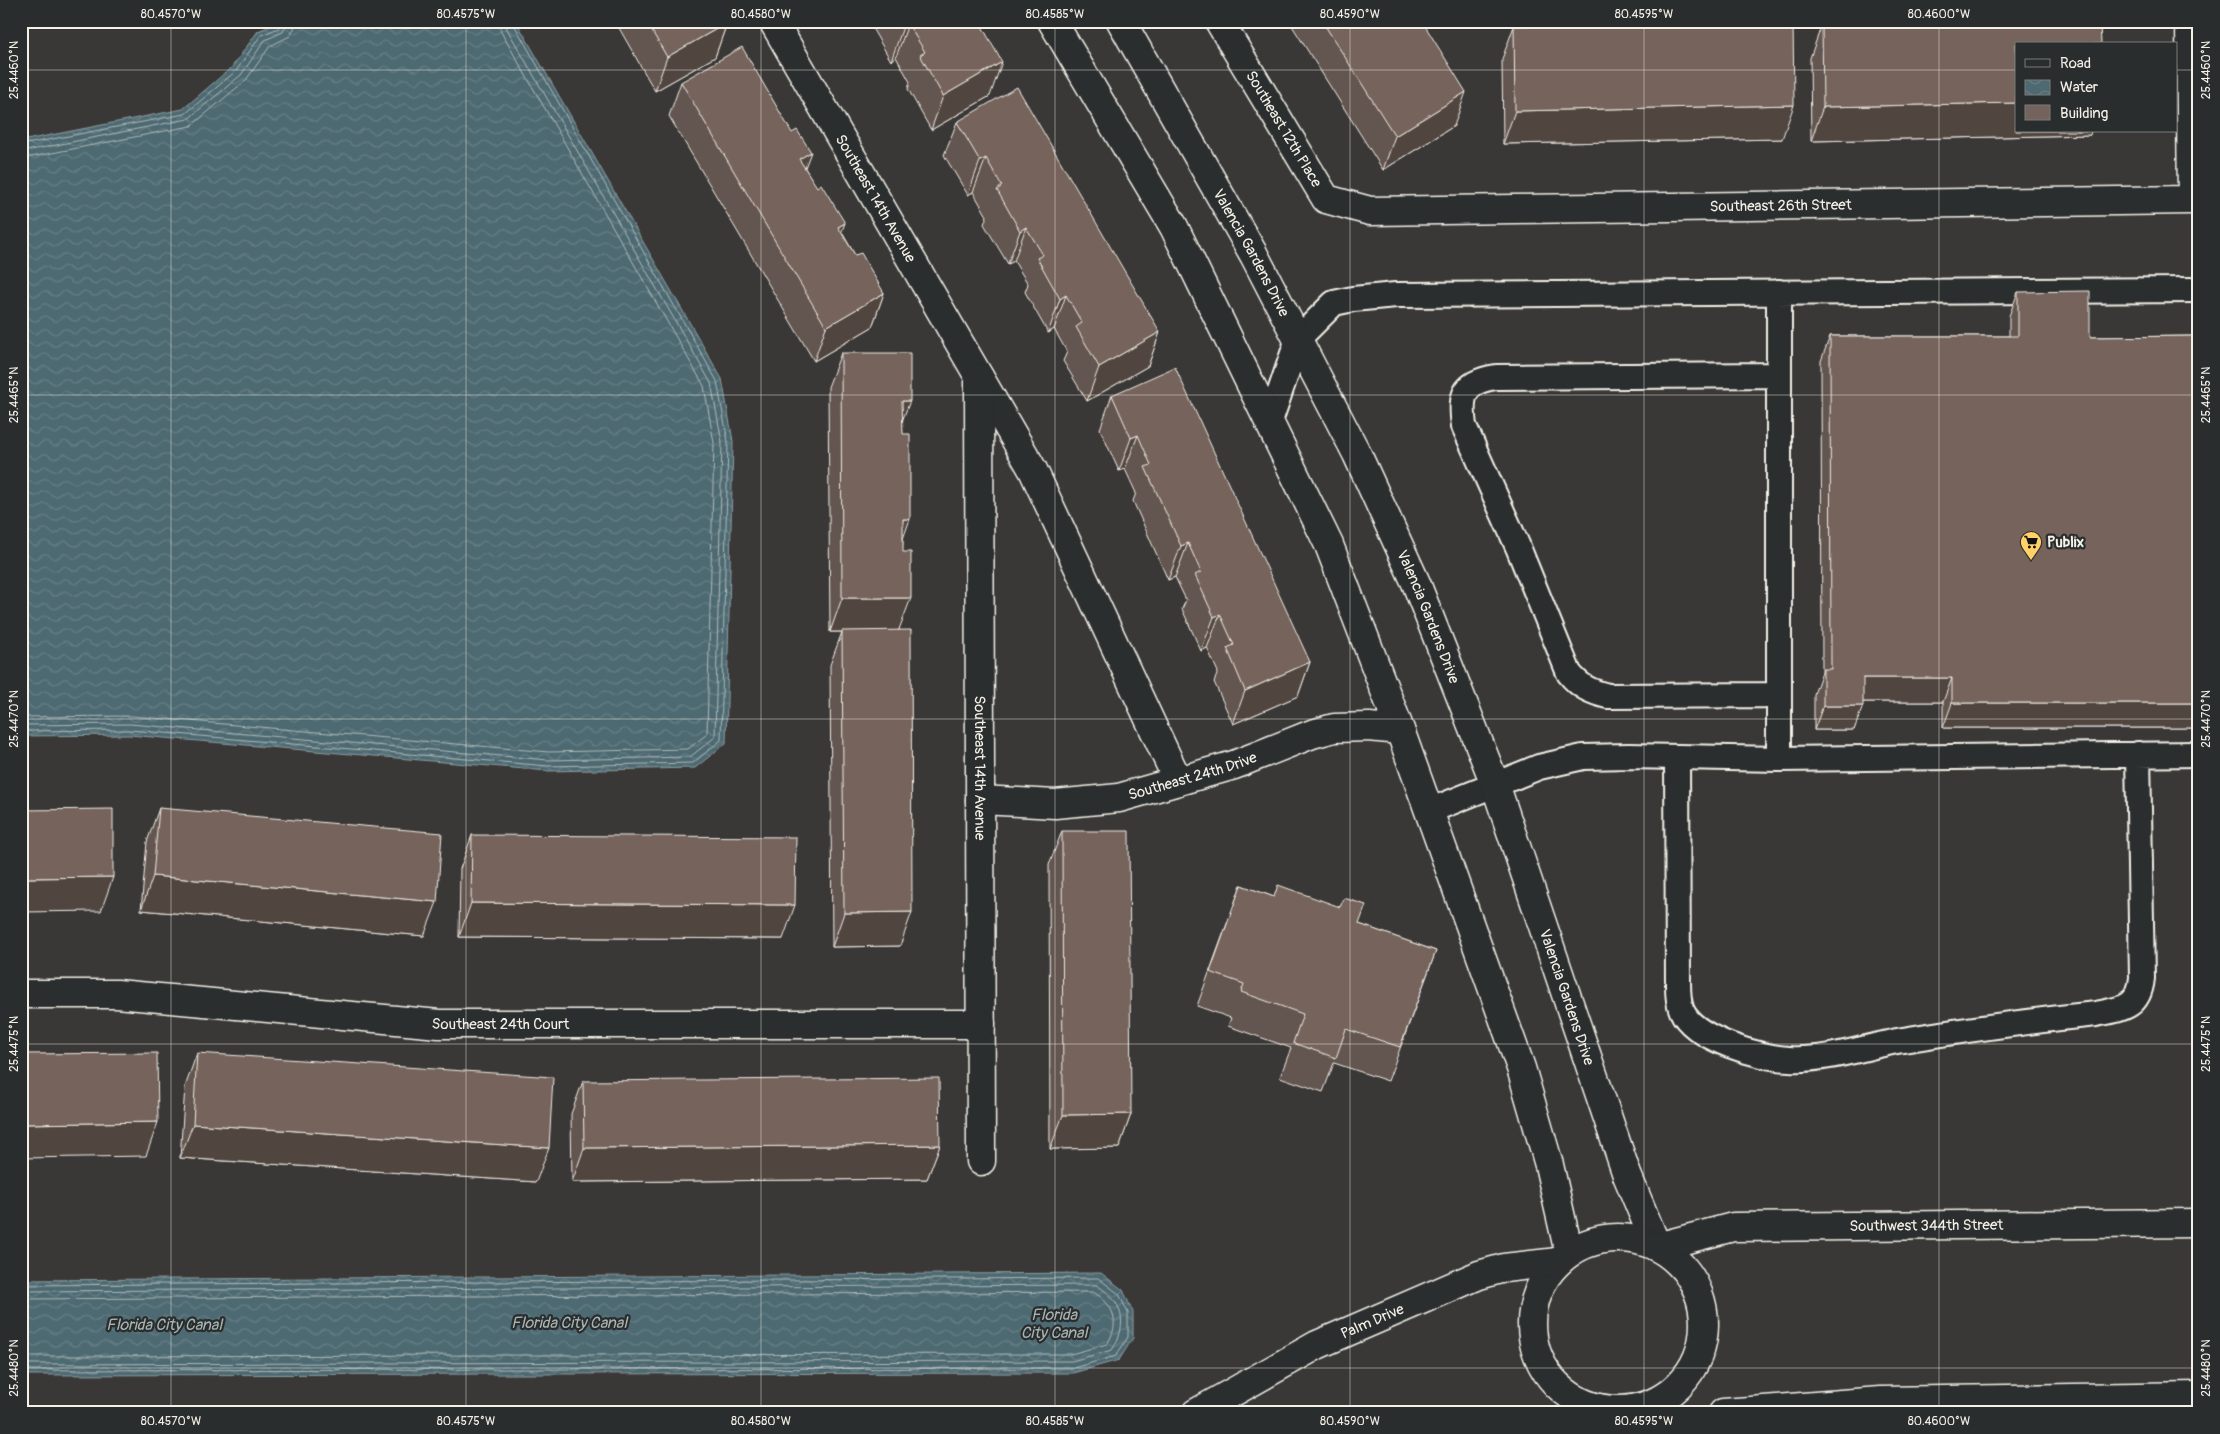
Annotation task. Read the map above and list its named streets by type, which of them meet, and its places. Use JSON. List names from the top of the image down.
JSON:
{
  "streets": {
    "street": [
      "Southeast 12th Place",
      "Southeast 14th Avenue",
      "Southeast 26th Street",
      "Valencia Gardens Drive",
      "Southeast 24th Drive",
      "Southeast 24th Court",
      "Southwest 344th Street",
      "Palm Drive"
    ]
  },
  "crossings": [
    ["Southeast 12th Place", "Southeast 26th Street"],
    ["Southeast 14th Avenue", "Southeast 24th Drive"],
    ["Southeast 14th Avenue", "Southeast 24th Court"],
    ["Valencia Gardens Drive", "Southwest 344th Street"],
    ["Valencia Gardens Drive", "Palm Drive"],
    ["Southwest 344th Street", "Palm Drive"]
  ],
  "water": ["Florida City Canal"],
  "places": {
    "supermarket": ["Publix"]
  },
  "legend": ["Road", "Water", "Building"],
  "coordinates": [
    "80.4570°W",
    "80.4575°W",
    "80.4580°W",
    "80.4585°W",
    "80.4590°W",
    "80.4595°W",
    "80.4600°W",
    "25.4460°N",
    "25.4465°N",
    "25.4470°N",
    "25.4475°N",
    "25.4480°N"
  ]
}
